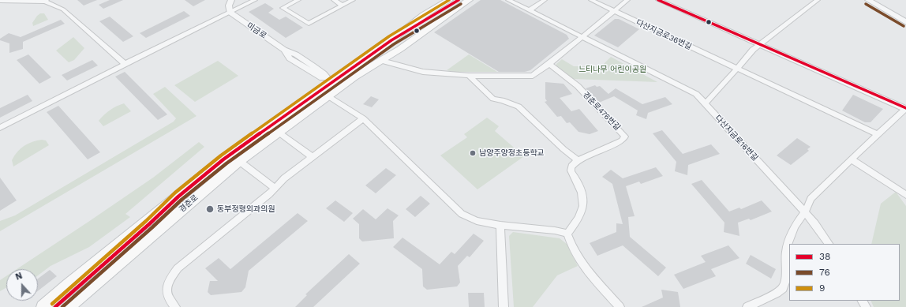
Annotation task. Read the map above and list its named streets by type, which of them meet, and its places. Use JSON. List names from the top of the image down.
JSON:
{
  "streets": {
    "main road": ["경춘로"],
    "street": [
      "미금로",
      "다산지금로36번길",
      "경춘로476번길",
      "다산지금로16번길"
    ]
  },
  "crossings": [
    ["미금로", "경춘로"]
  ],
  "parks": ["느티나무 어린이공원"],
  "places": ["남양주양정초등학교", "동부정형외과의원"],
  "lines": ["transit line 38", "transit line 9", "transit line 76"],
  "legend": ["38", "76", "9"],
  "north": "top"
}
